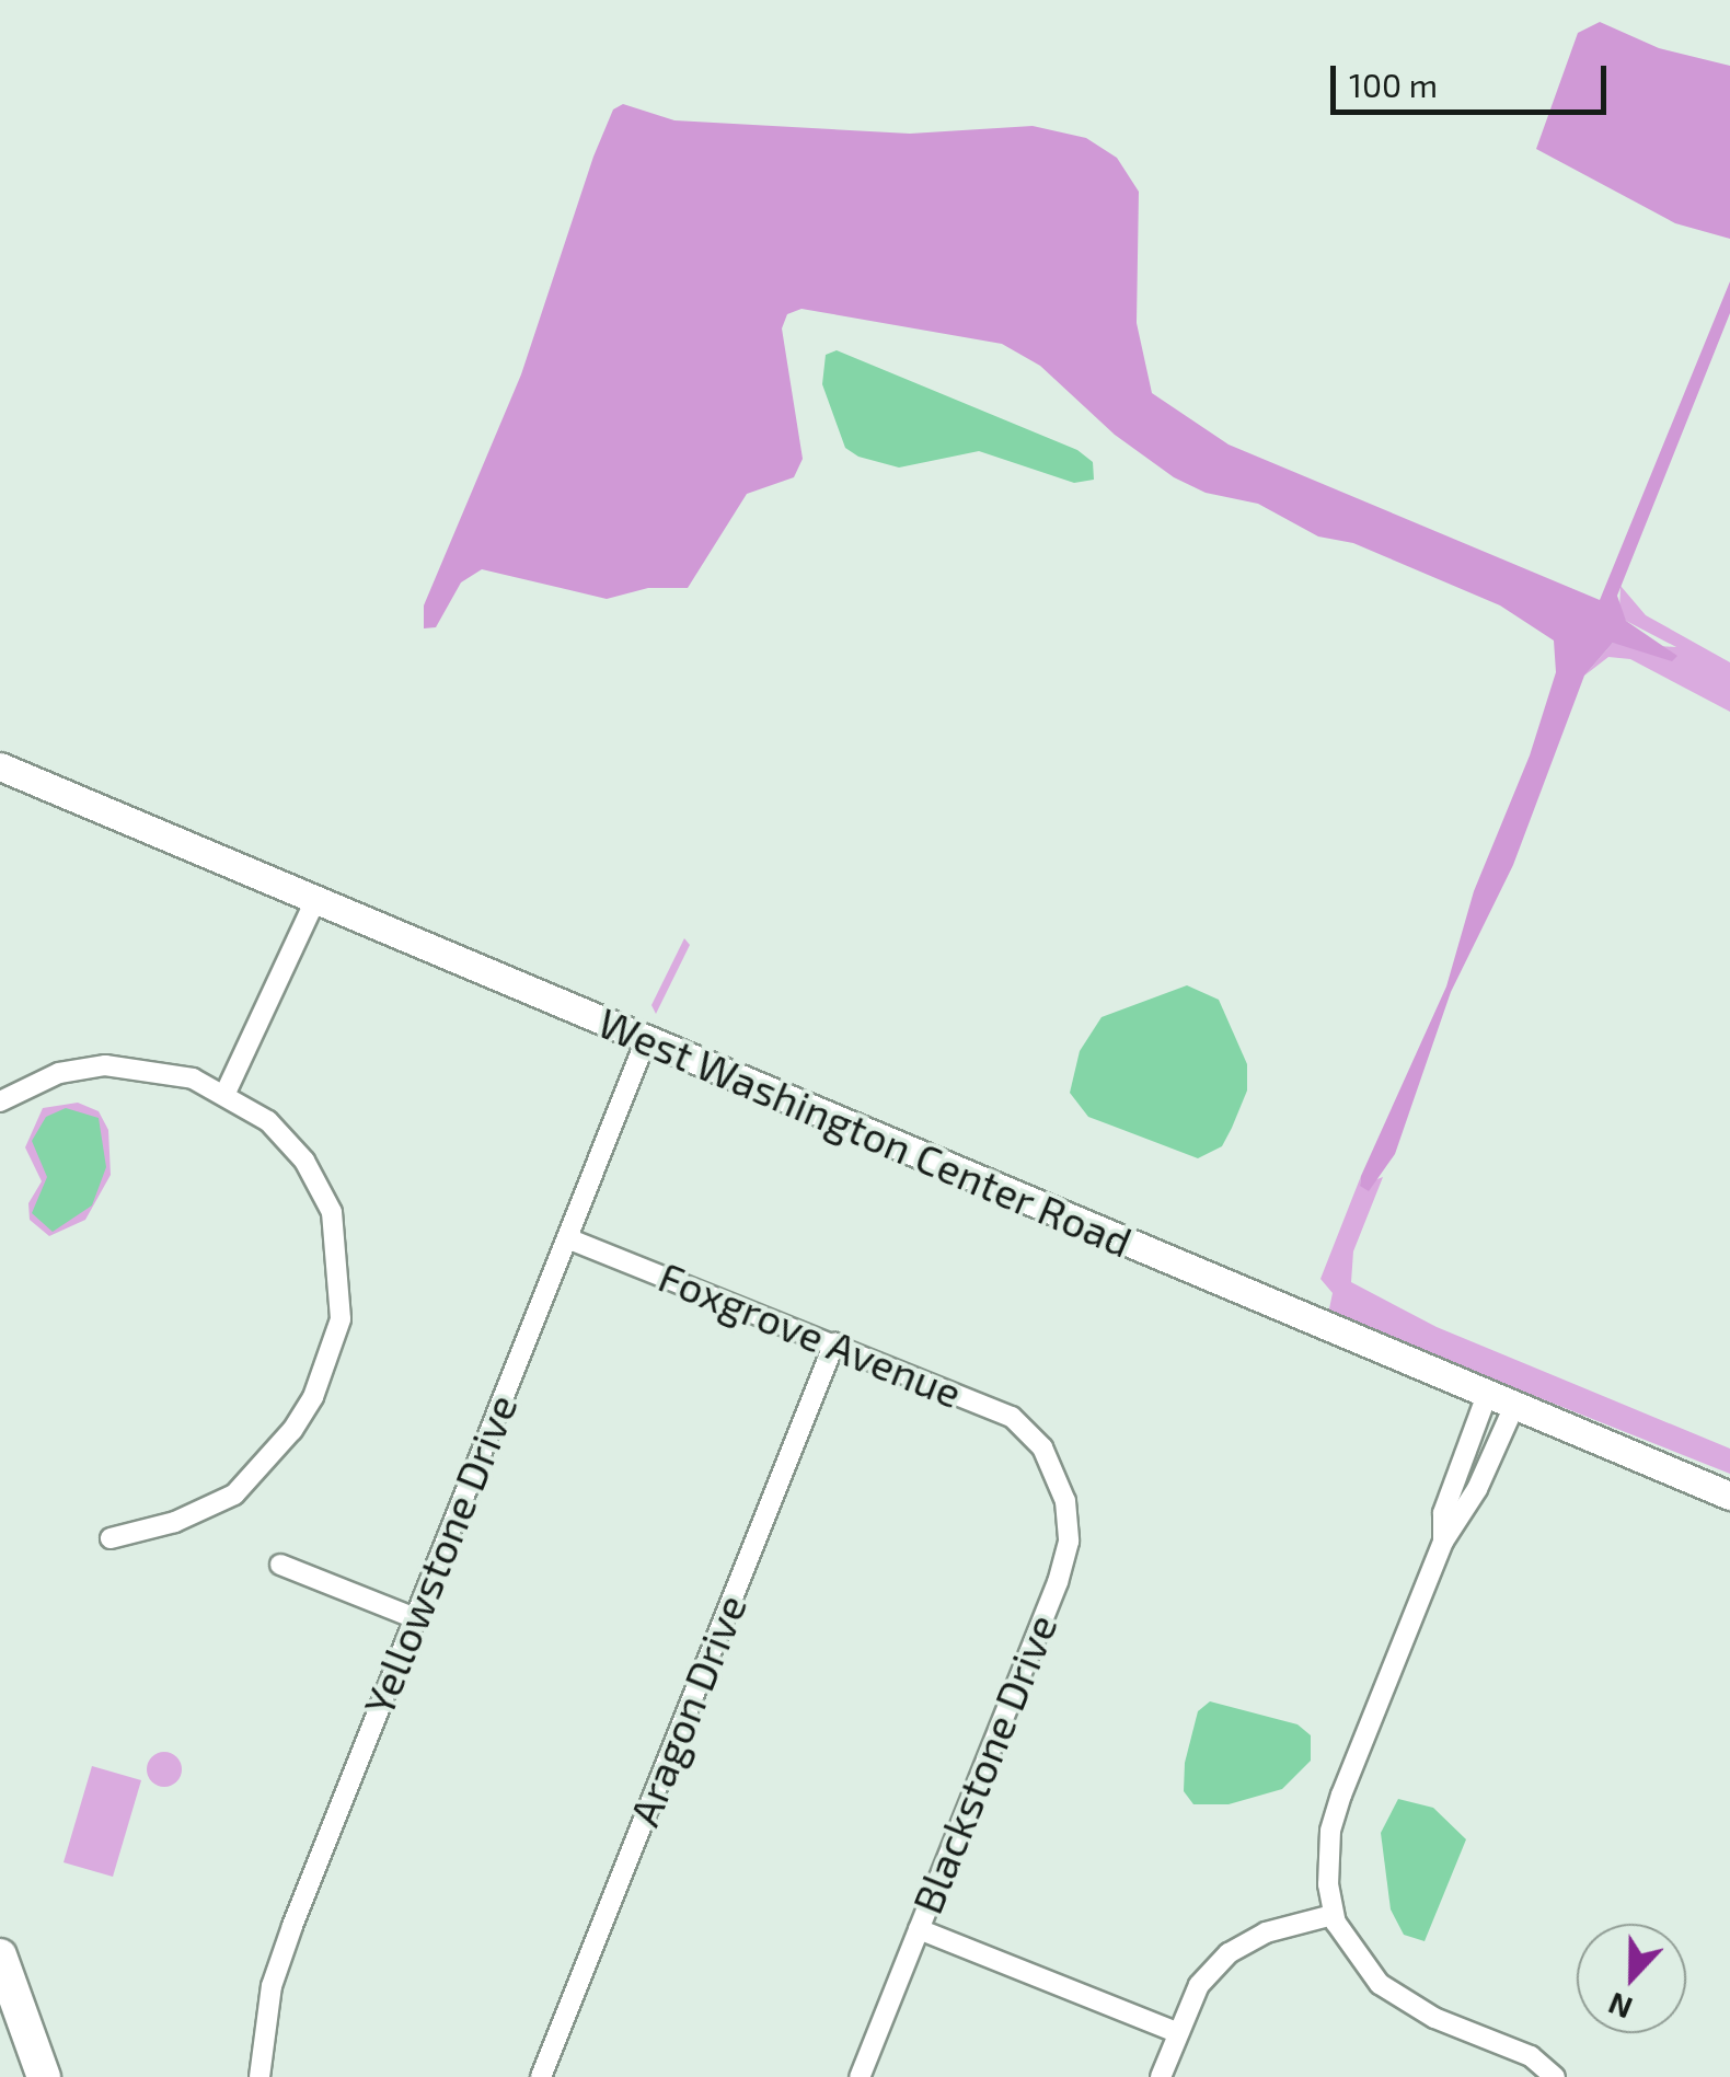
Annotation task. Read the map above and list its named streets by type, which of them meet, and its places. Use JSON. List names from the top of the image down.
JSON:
{
  "streets": {
    "main road": ["West Washington Center Road"],
    "street": [
      "Foxgrove Avenue",
      "Yellowstone Drive",
      "Aragon Drive",
      "Blackstone Drive"
    ]
  },
  "crossings": [
    ["West Washington Center Road", "Yellowstone Drive"],
    ["Foxgrove Avenue", "Yellowstone Drive"],
    ["Foxgrove Avenue", "Aragon Drive"],
    ["Foxgrove Avenue", "Blackstone Drive"]
  ],
  "scale_bar": "100 m",
  "north": "bottom"
}
